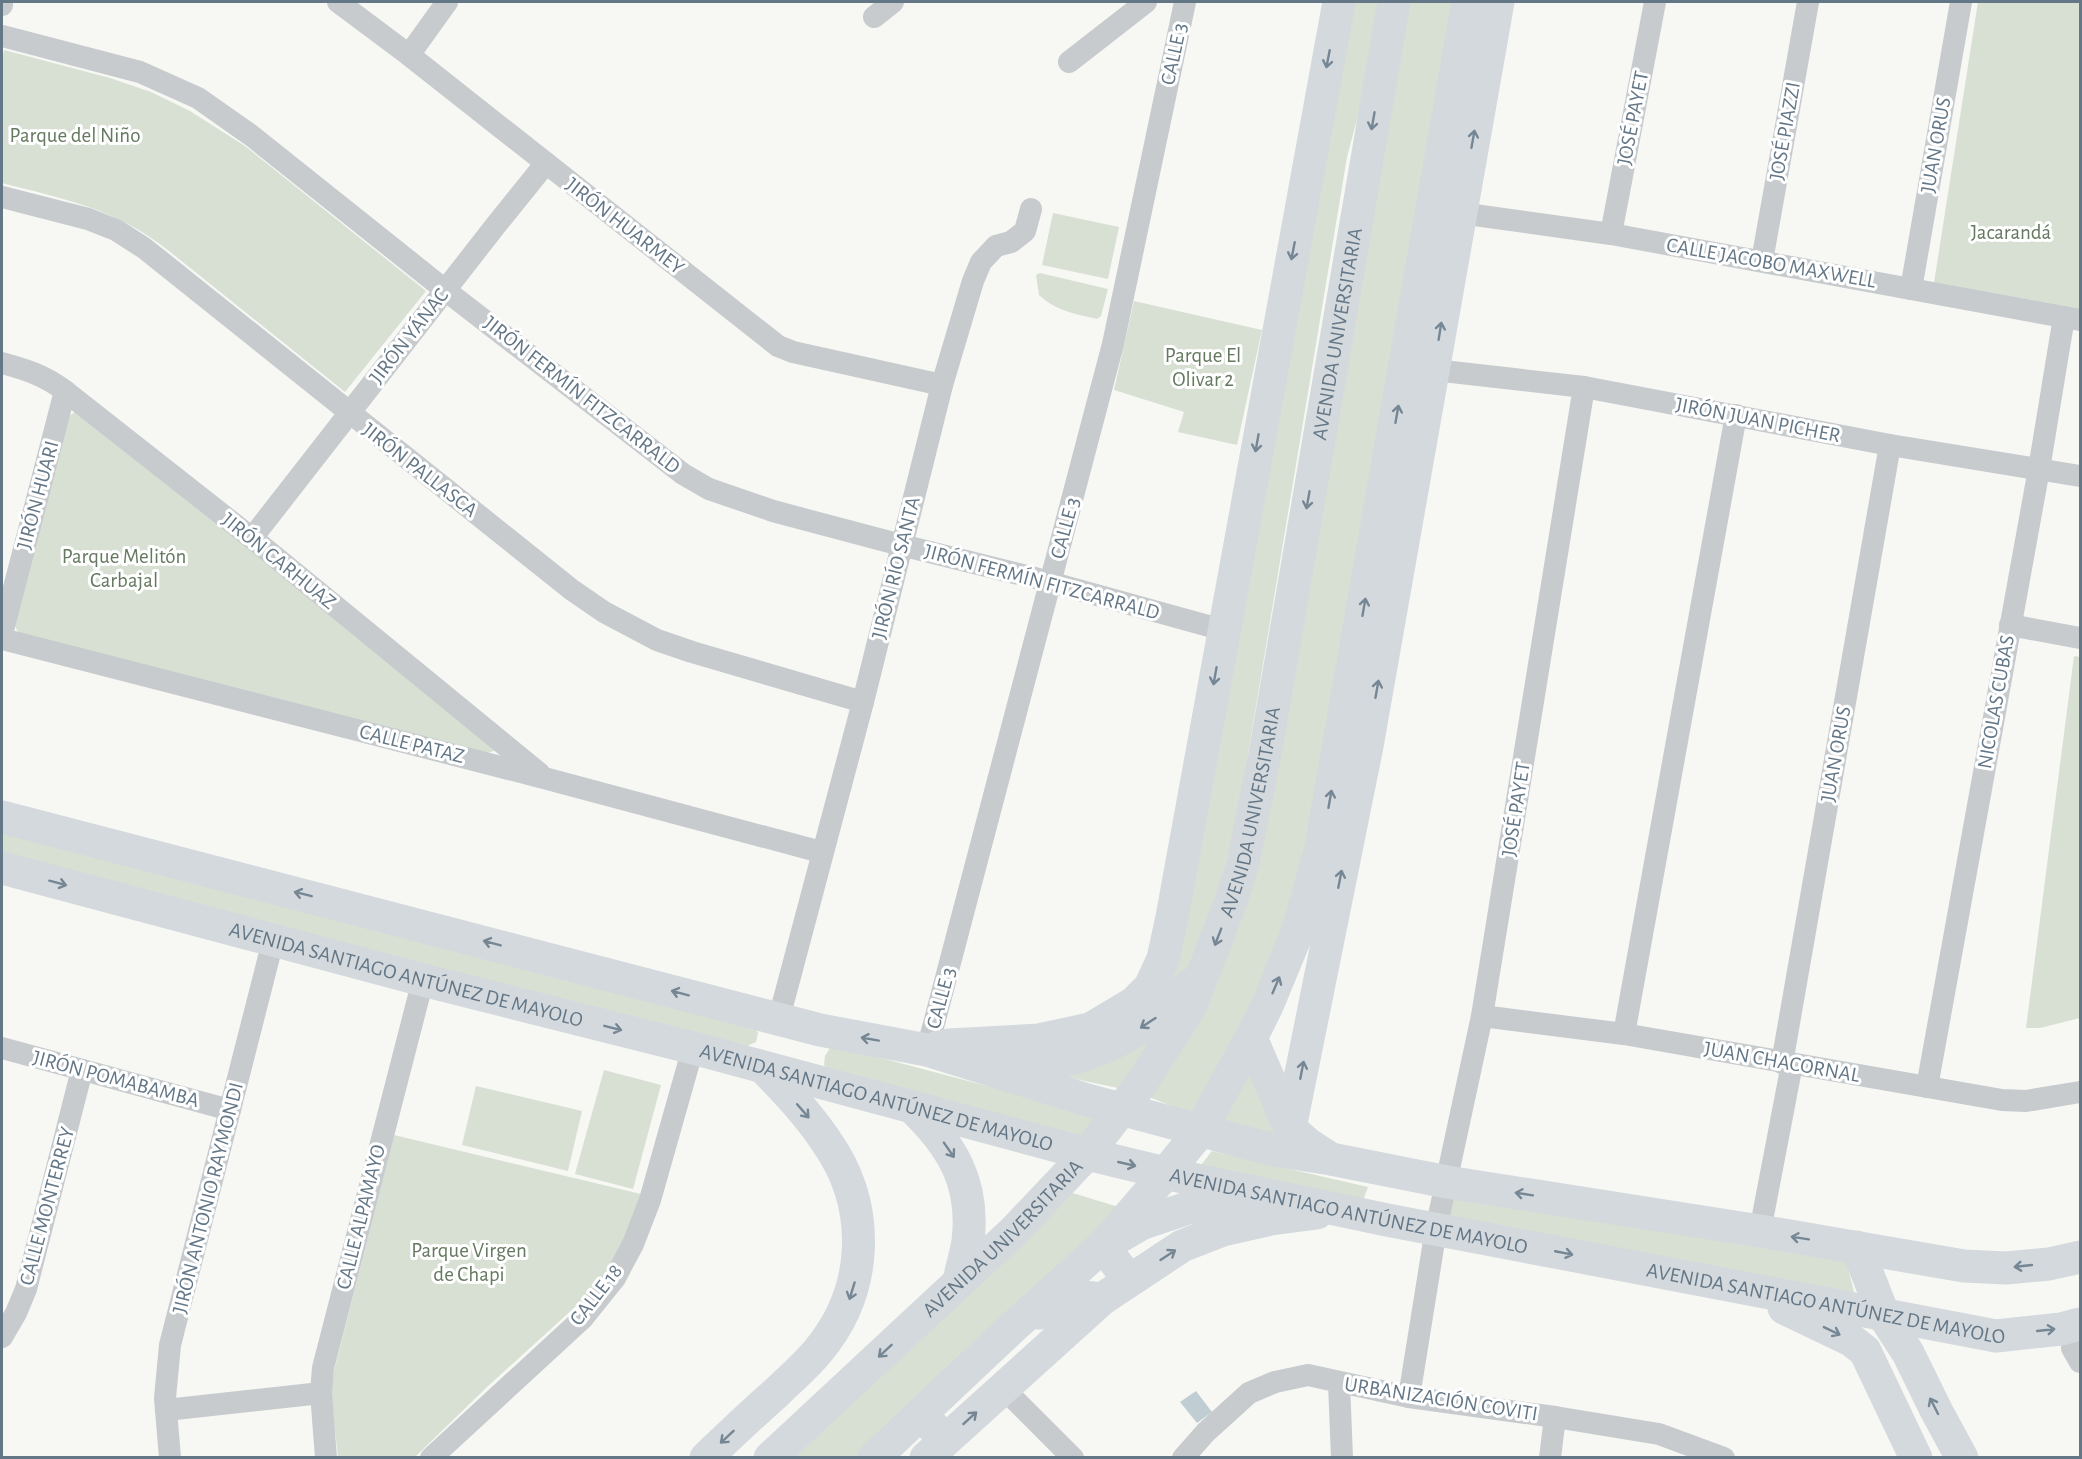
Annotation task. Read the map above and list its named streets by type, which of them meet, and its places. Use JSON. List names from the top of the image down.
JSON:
{
  "streets": {
    "main road": ["AVENIDA UNIVERSITARIA", "AVENIDA SANTIAGO ANTÚNEZ DE MAYOLO"],
    "street": [
      "CALLE 3",
      "JOSÉ PAYET",
      "JOSÉ PIAZZI",
      "JUAN ORUS",
      "JIRÓN HUARMEY",
      "CALLE JACOBO MAXWELL",
      "JIRÓN YÁNAC",
      "JIRÓN FERMÍN FITZCARRALD",
      "JIRÓN JUAN PICHER",
      "JIRÓN PALLASCA",
      "JIRÓN HUARI",
      "JIRÓN CARHUAZ",
      "JIRÓN RÍO SANTA",
      "NICOLAS CUBAS",
      "CALLE PATAZ",
      "JUAN CHACORNAL",
      "JIRÓN POMABAMBA",
      "JIRÓN ANTONIO RAYMONDI",
      "CALLE MONTERREY",
      "CALLE ALPAMAYO",
      "CALLE 18",
      "URBANIZACIÓN COVITI"
    ]
  },
  "crossings": [
    ["CALLE 3", "JIRÓN FERMÍN FITZCARRALD"],
    ["CALLE 3", "AVENIDA SANTIAGO ANTÚNEZ DE MAYOLO"],
    ["JOSÉ PAYET", "CALLE JACOBO MAXWELL"],
    ["JOSÉ PAYET", "JIRÓN JUAN PICHER"],
    ["JOSÉ PAYET", "AVENIDA SANTIAGO ANTÚNEZ DE MAYOLO"],
    ["JOSÉ PAYET", "JUAN CHACORNAL"],
    ["JOSÉ PAYET", "URBANIZACIÓN COVITI"],
    ["JOSÉ PIAZZI", "CALLE JACOBO MAXWELL"],
    ["JUAN ORUS", "CALLE JACOBO MAXWELL"],
    ["JUAN ORUS", "JIRÓN JUAN PICHER"],
    ["JUAN ORUS", "AVENIDA SANTIAGO ANTÚNEZ DE MAYOLO"],
    ["JUAN ORUS", "JUAN CHACORNAL"],
    ["JIRÓN HUARMEY", "JIRÓN YÁNAC"],
    ["JIRÓN HUARMEY", "JIRÓN RÍO SANTA"],
    ["CALLE JACOBO MAXWELL", "NICOLAS CUBAS"],
    ["AVENIDA UNIVERSITARIA", "AVENIDA SANTIAGO ANTÚNEZ DE MAYOLO"],
    ["JIRÓN YÁNAC", "JIRÓN FERMÍN FITZCARRALD"],
    ["JIRÓN YÁNAC", "JIRÓN PALLASCA"],
    ["JIRÓN YÁNAC", "JIRÓN CARHUAZ"],
    ["JIRÓN FERMÍN FITZCARRALD", "JIRÓN RÍO SANTA"],
    ["JIRÓN JUAN PICHER", "NICOLAS CUBAS"],
    ["JIRÓN PALLASCA", "JIRÓN RÍO SANTA"],
    ["JIRÓN HUARI", "JIRÓN CARHUAZ"],
    ["JIRÓN HUARI", "CALLE PATAZ"],
    ["JIRÓN CARHUAZ", "CALLE PATAZ"],
    ["JIRÓN RÍO SANTA", "CALLE PATAZ"],
    ["JIRÓN RÍO SANTA", "AVENIDA SANTIAGO ANTÚNEZ DE MAYOLO"],
    ["NICOLAS CUBAS", "JUAN CHACORNAL"],
    ["AVENIDA SANTIAGO ANTÚNEZ DE MAYOLO", "JIRÓN ANTONIO RAYMONDI"],
    ["AVENIDA SANTIAGO ANTÚNEZ DE MAYOLO", "CALLE ALPAMAYO"],
    ["AVENIDA SANTIAGO ANTÚNEZ DE MAYOLO", "CALLE 18"],
    ["JIRÓN POMABAMBA", "JIRÓN ANTONIO RAYMONDI"],
    ["JIRÓN POMABAMBA", "CALLE MONTERREY"]
  ],
  "parks": [
    "Parque del Niño",
    "Jacarandá",
    "Parque El Olivar 2",
    "Parque Melitón Carbajal",
    "Parque Virgen de Chapi"
  ]
}
